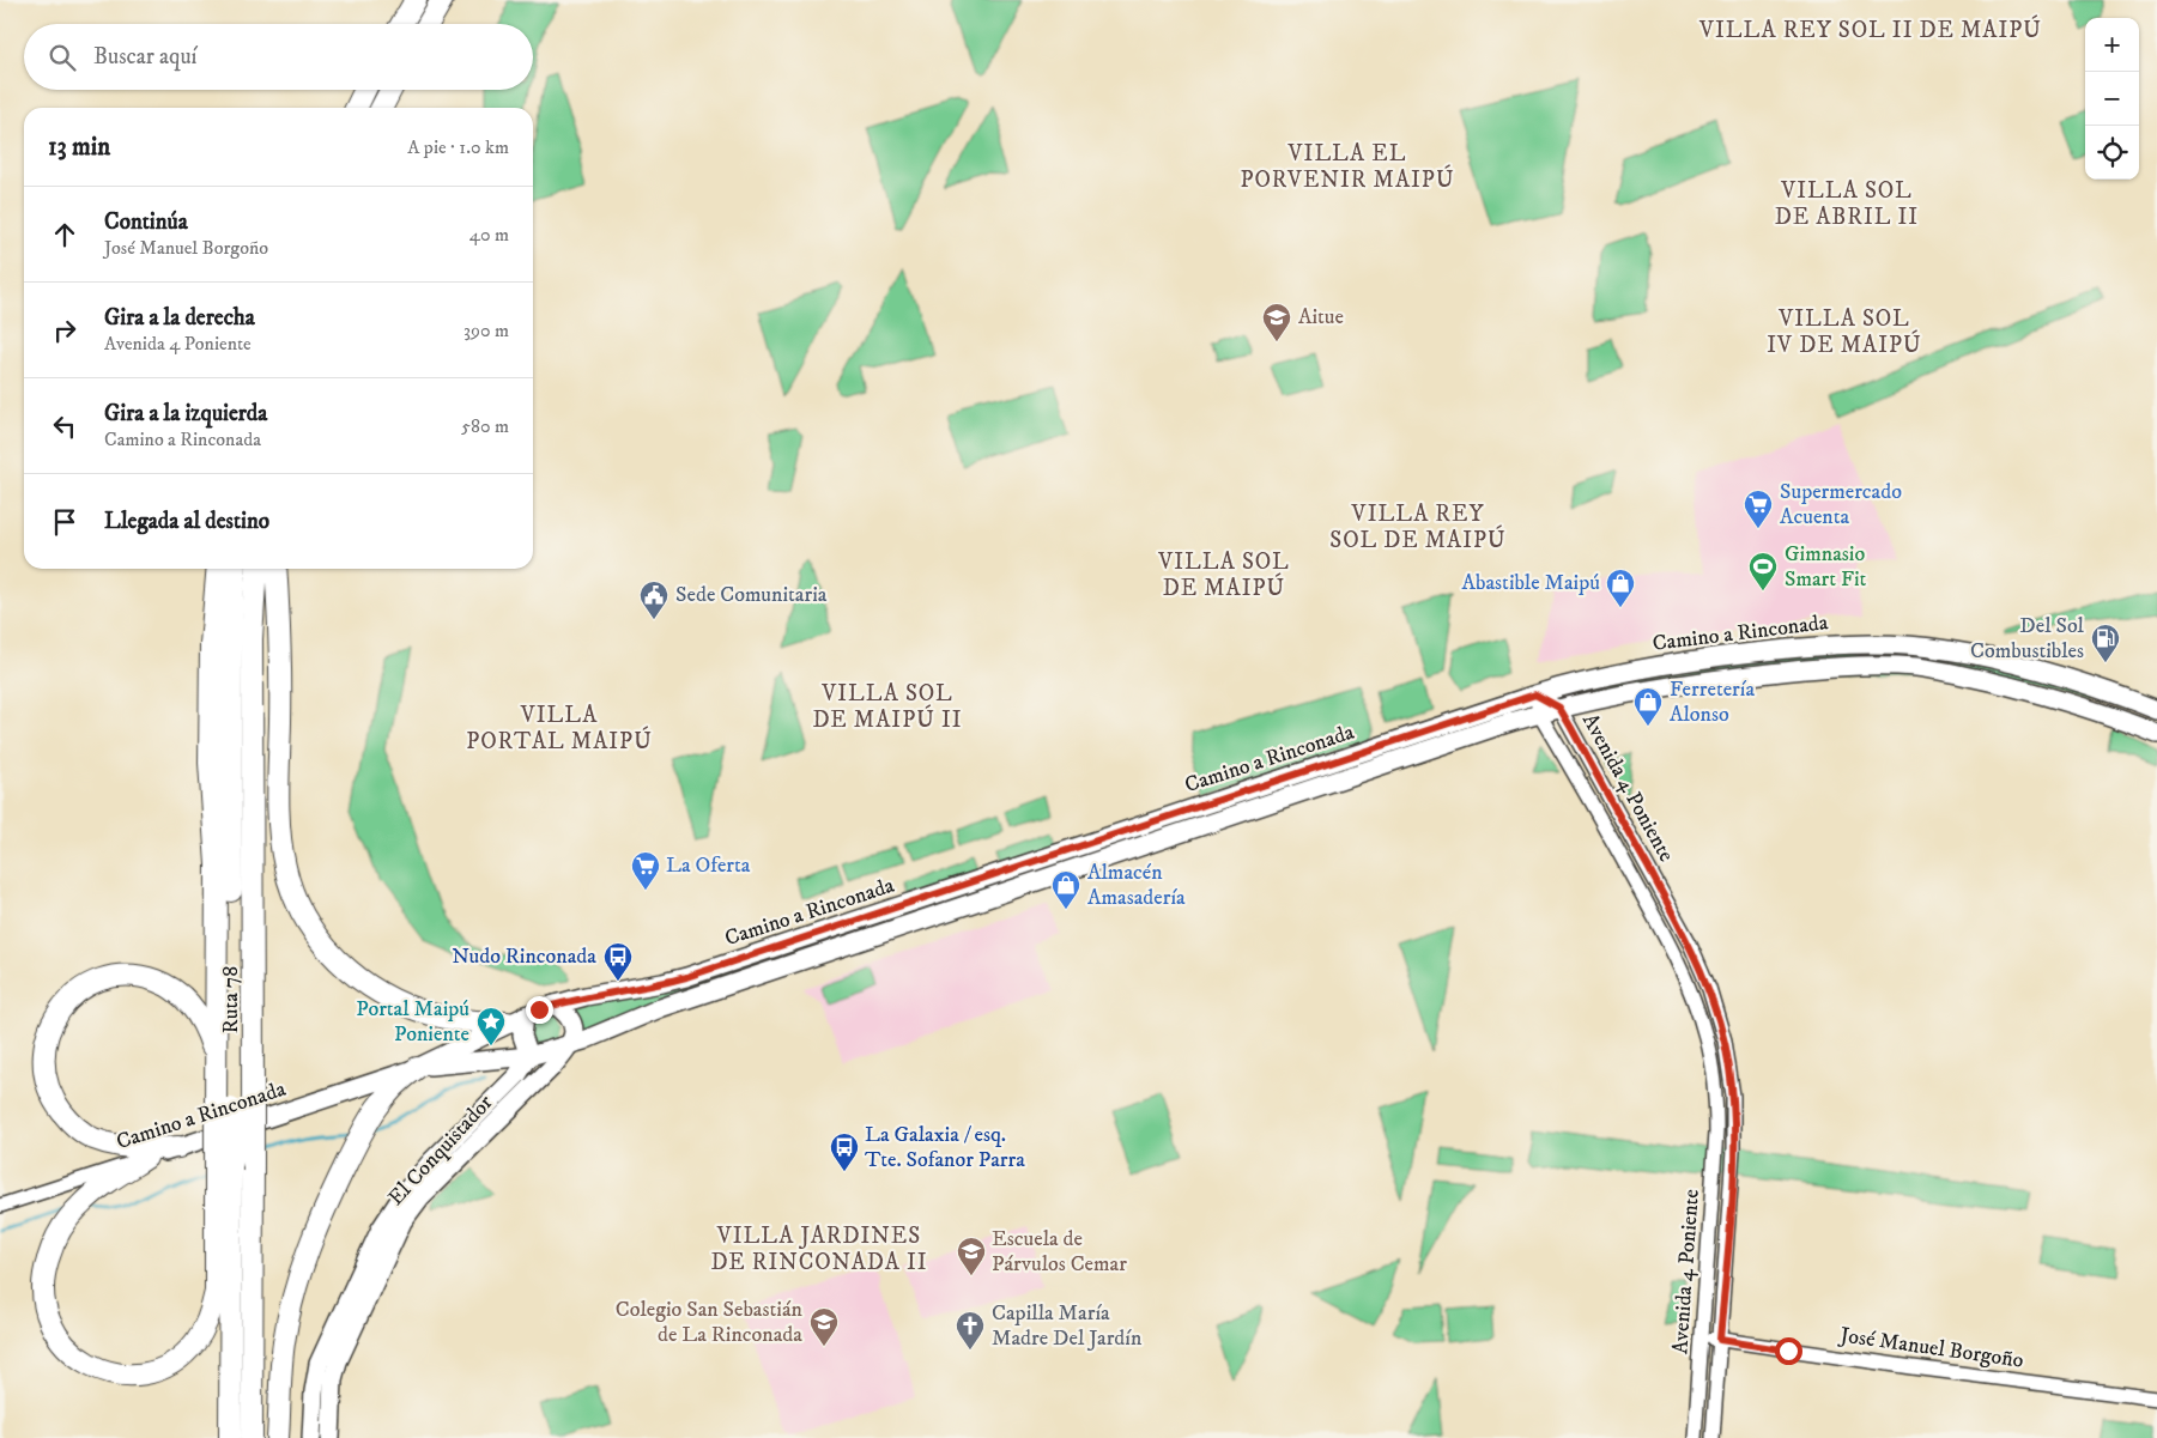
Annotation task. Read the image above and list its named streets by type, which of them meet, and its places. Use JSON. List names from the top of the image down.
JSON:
{
  "streets": {
    "highway": ["Ruta 78"],
    "main road": ["Camino a Rinconada", "El Conquistador"],
    "street": ["Avenida 4 Poniente", "José Manuel Borgoño"]
  },
  "crossings": [
    ["Camino a Rinconada", "Avenida 4 Poniente"],
    ["Camino a Rinconada", "El Conquistador"],
    ["Avenida 4 Poniente", "José Manuel Borgoño"]
  ],
  "districts": [
    "VILLA REY SOL II DE MAIPÚ",
    "VILLA EL PORVENIR MAIPÚ",
    "VILLA SOL DE ABRIL II",
    "VILLA SOL IV DE MAIPÚ",
    "VILLA REY SOL DE MAIPÚ",
    "VILLA SOL DE MAIPÚ",
    "VILLA SOL DE MAIPÚ II",
    "VILLA PORTAL MAIPÚ",
    "VILLA JARDINES DE RINCONADA II"
  ],
  "places": {
    "school or university": ["Aitue", "Escuela de Párvulos Cemar", "Colegio San Sebastián de La Rinconada"],
    "supermarket": ["Supermercado Acuenta", "La Oferta"],
    "sports": ["Gimnasio Smart Fit"],
    "shop": ["Abastible Maipú", "Ferretería Alonso", "Almacén Amasadería"],
    "public building": ["Sede Comunitaria"],
    "fuel station": ["Del Sol Combustibles"],
    "bus stop": ["Nudo Rinconada", "La Galaxia / esq. Tte. Sofanor Parra"],
    "place": ["Portal Maipú Poniente"],
    "church": ["Capilla María Madre Del Jardín"]
  },
  "page": {
    "map_buttons": ["+", "−"],
    "search": "Buscar aquí",
    "heading": ["13 min", "A pie · 1.0 km"],
    "list": [
      ["Continúa", "José Manuel Borgoño", "40 m"],
      ["Gira a la derecha", "Avenida 4 Poniente", "390 m"],
      ["Gira a la izquierda", "Camino a Rinconada", "580 m"],
      "Llegada al destino"
    ]
  }
}
